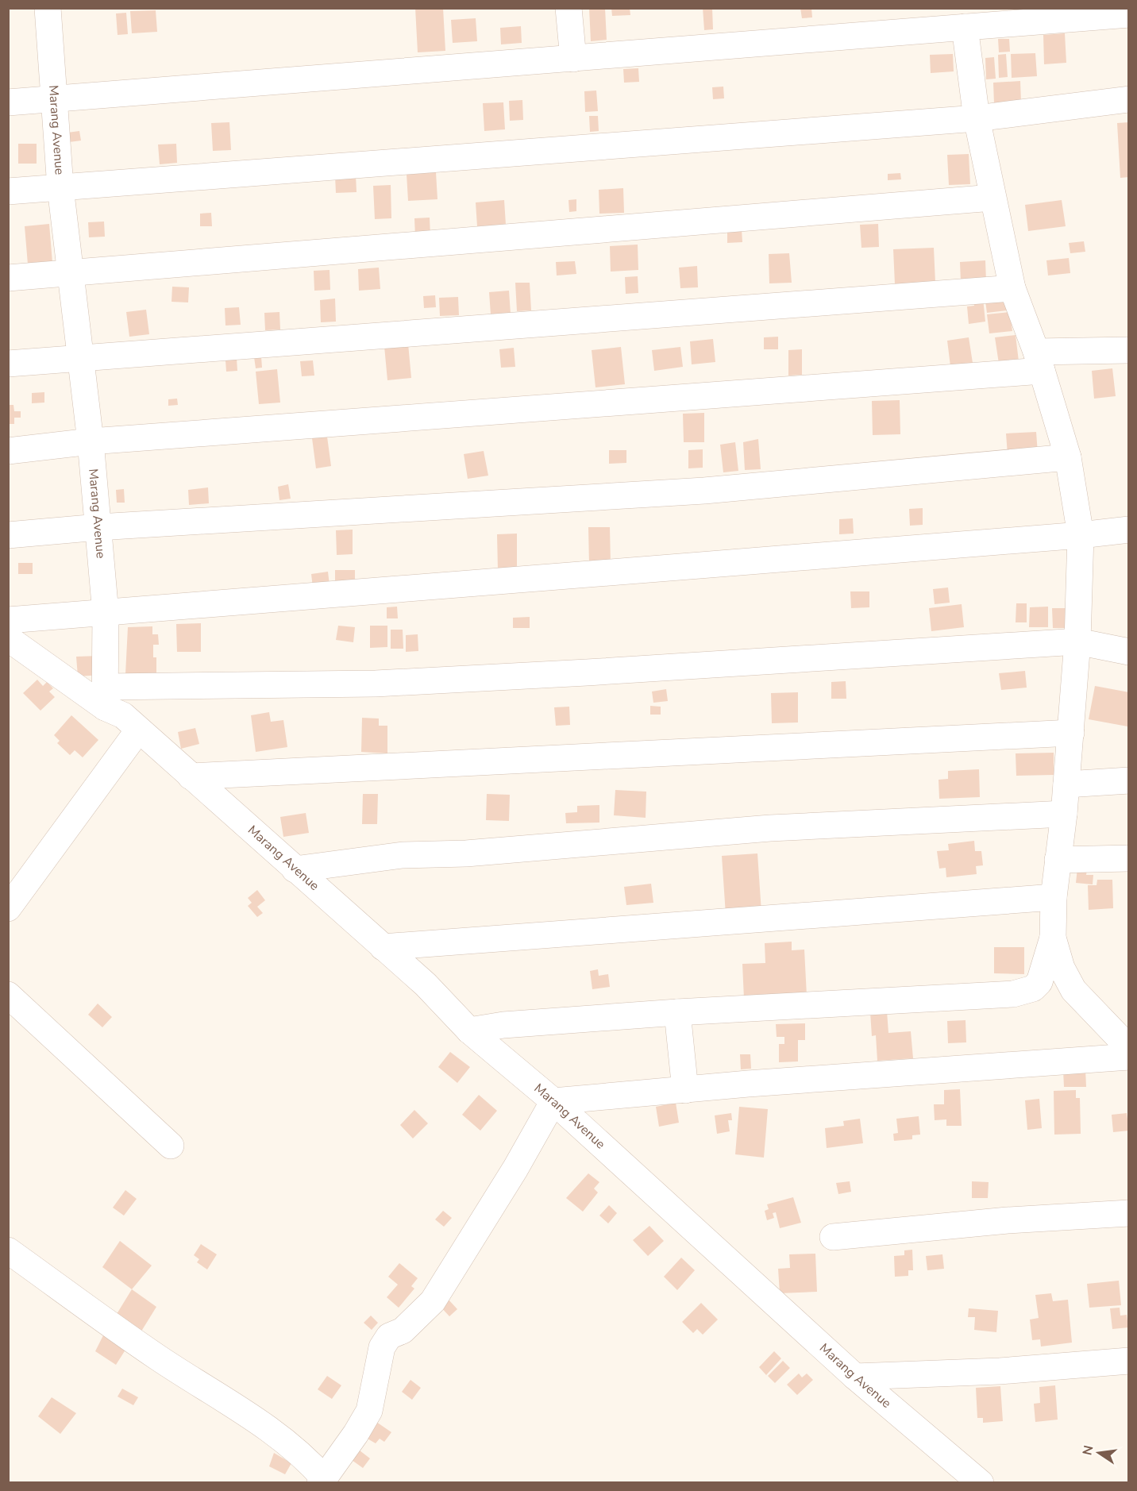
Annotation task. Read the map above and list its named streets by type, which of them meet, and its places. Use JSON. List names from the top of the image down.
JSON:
{
  "streets": {
    "street": ["Marang Avenue"]
  },
  "north": "left"
}
